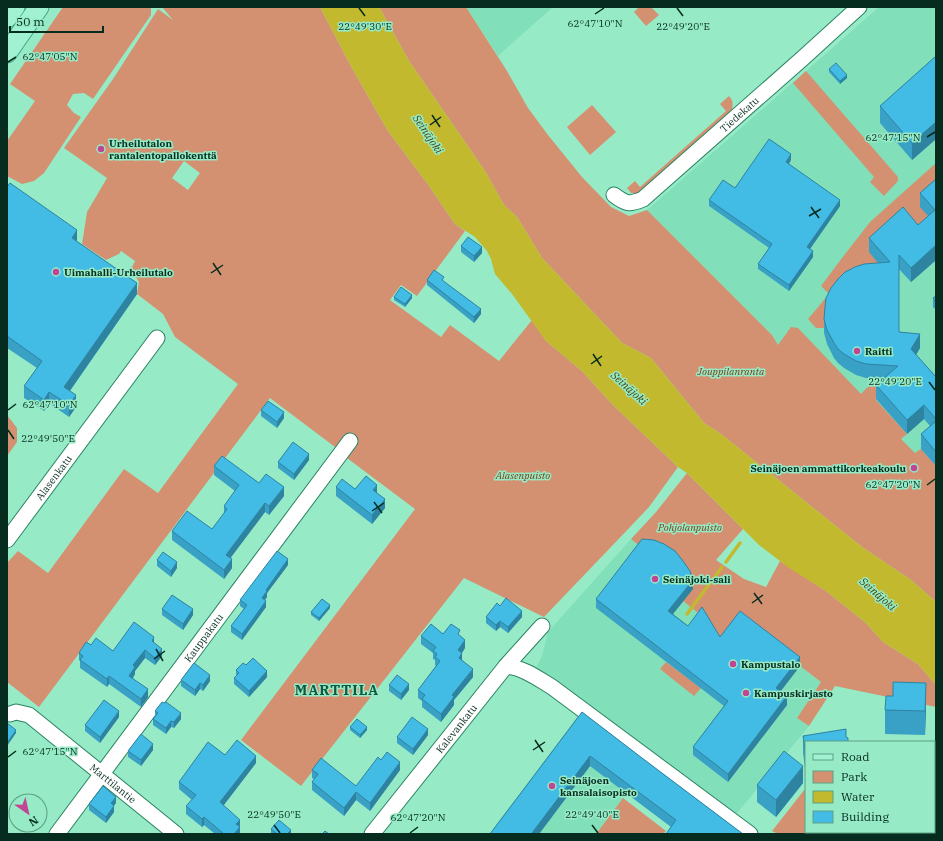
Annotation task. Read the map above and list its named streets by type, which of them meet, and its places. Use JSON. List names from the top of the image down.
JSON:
{
  "streets": {
    "street": [
      "Tiedekatu",
      "Alasenkatu",
      "Kauppakatu",
      "Kalevankatu",
      "Marttilantie"
    ]
  },
  "crossings": [
    ["Kauppakatu", "Marttilantie"]
  ],
  "districts": ["MARTTILA"],
  "water": ["Seinäjoki"],
  "parks": ["Jouppilanranta", "Alasenpuisto", "Pohjolanpuisto"],
  "places": [
    "Urheilutalon rantalentopallokenttä",
    "Uimahalli-Urheilutalo",
    "Raitti",
    "Seinäjoen ammattikorkeakoulu",
    "Seinäjoki-sali",
    "Kampustalo",
    "Kampuskirjasto",
    "Seinäjoen kansalaisopisto"
  ],
  "legend": [
    "Road",
    "Park",
    "Water",
    "Building"
  ],
  "scale_bar": "50 m",
  "north": "bottom right",
  "coordinates": [
    "62°47'10\"N",
    "22°49'30\"E",
    "22°49'20\"E",
    "62°47'05\"N",
    "62°47'15\"N",
    "22°49'50\"E",
    "62°47'20\"N",
    "22°49'40\"E"
  ]
}
